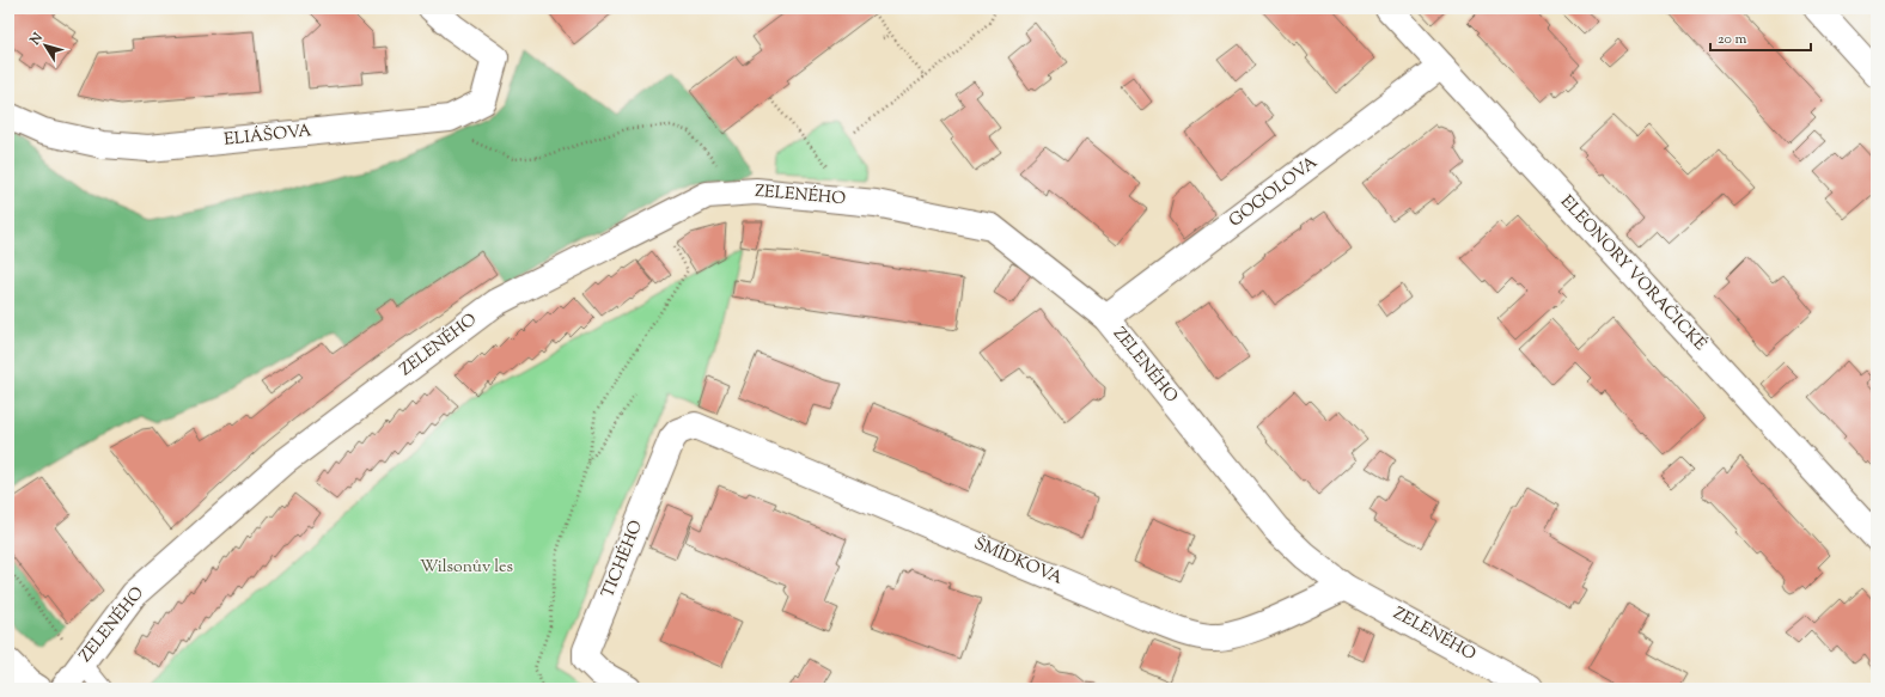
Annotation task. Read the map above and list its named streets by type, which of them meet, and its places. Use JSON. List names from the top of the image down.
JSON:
{
  "streets": {
    "street": [
      "ELIÁŠOVA",
      "GOGOLOVA",
      "ZELENÉHO",
      "ELEONORY VORAČICKÉ",
      "TICHÉHO",
      "ŠMÍDKOVA"
    ]
  },
  "crossings": [
    ["GOGOLOVA", "ZELENÉHO"],
    ["GOGOLOVA", "ELEONORY VORAČICKÉ"],
    ["ZELENÉHO", "ŠMÍDKOVA"],
    ["TICHÉHO", "ŠMÍDKOVA"]
  ],
  "parks": ["Wilsonův les"],
  "scale_bar": "20 m",
  "north": "top left"
}
